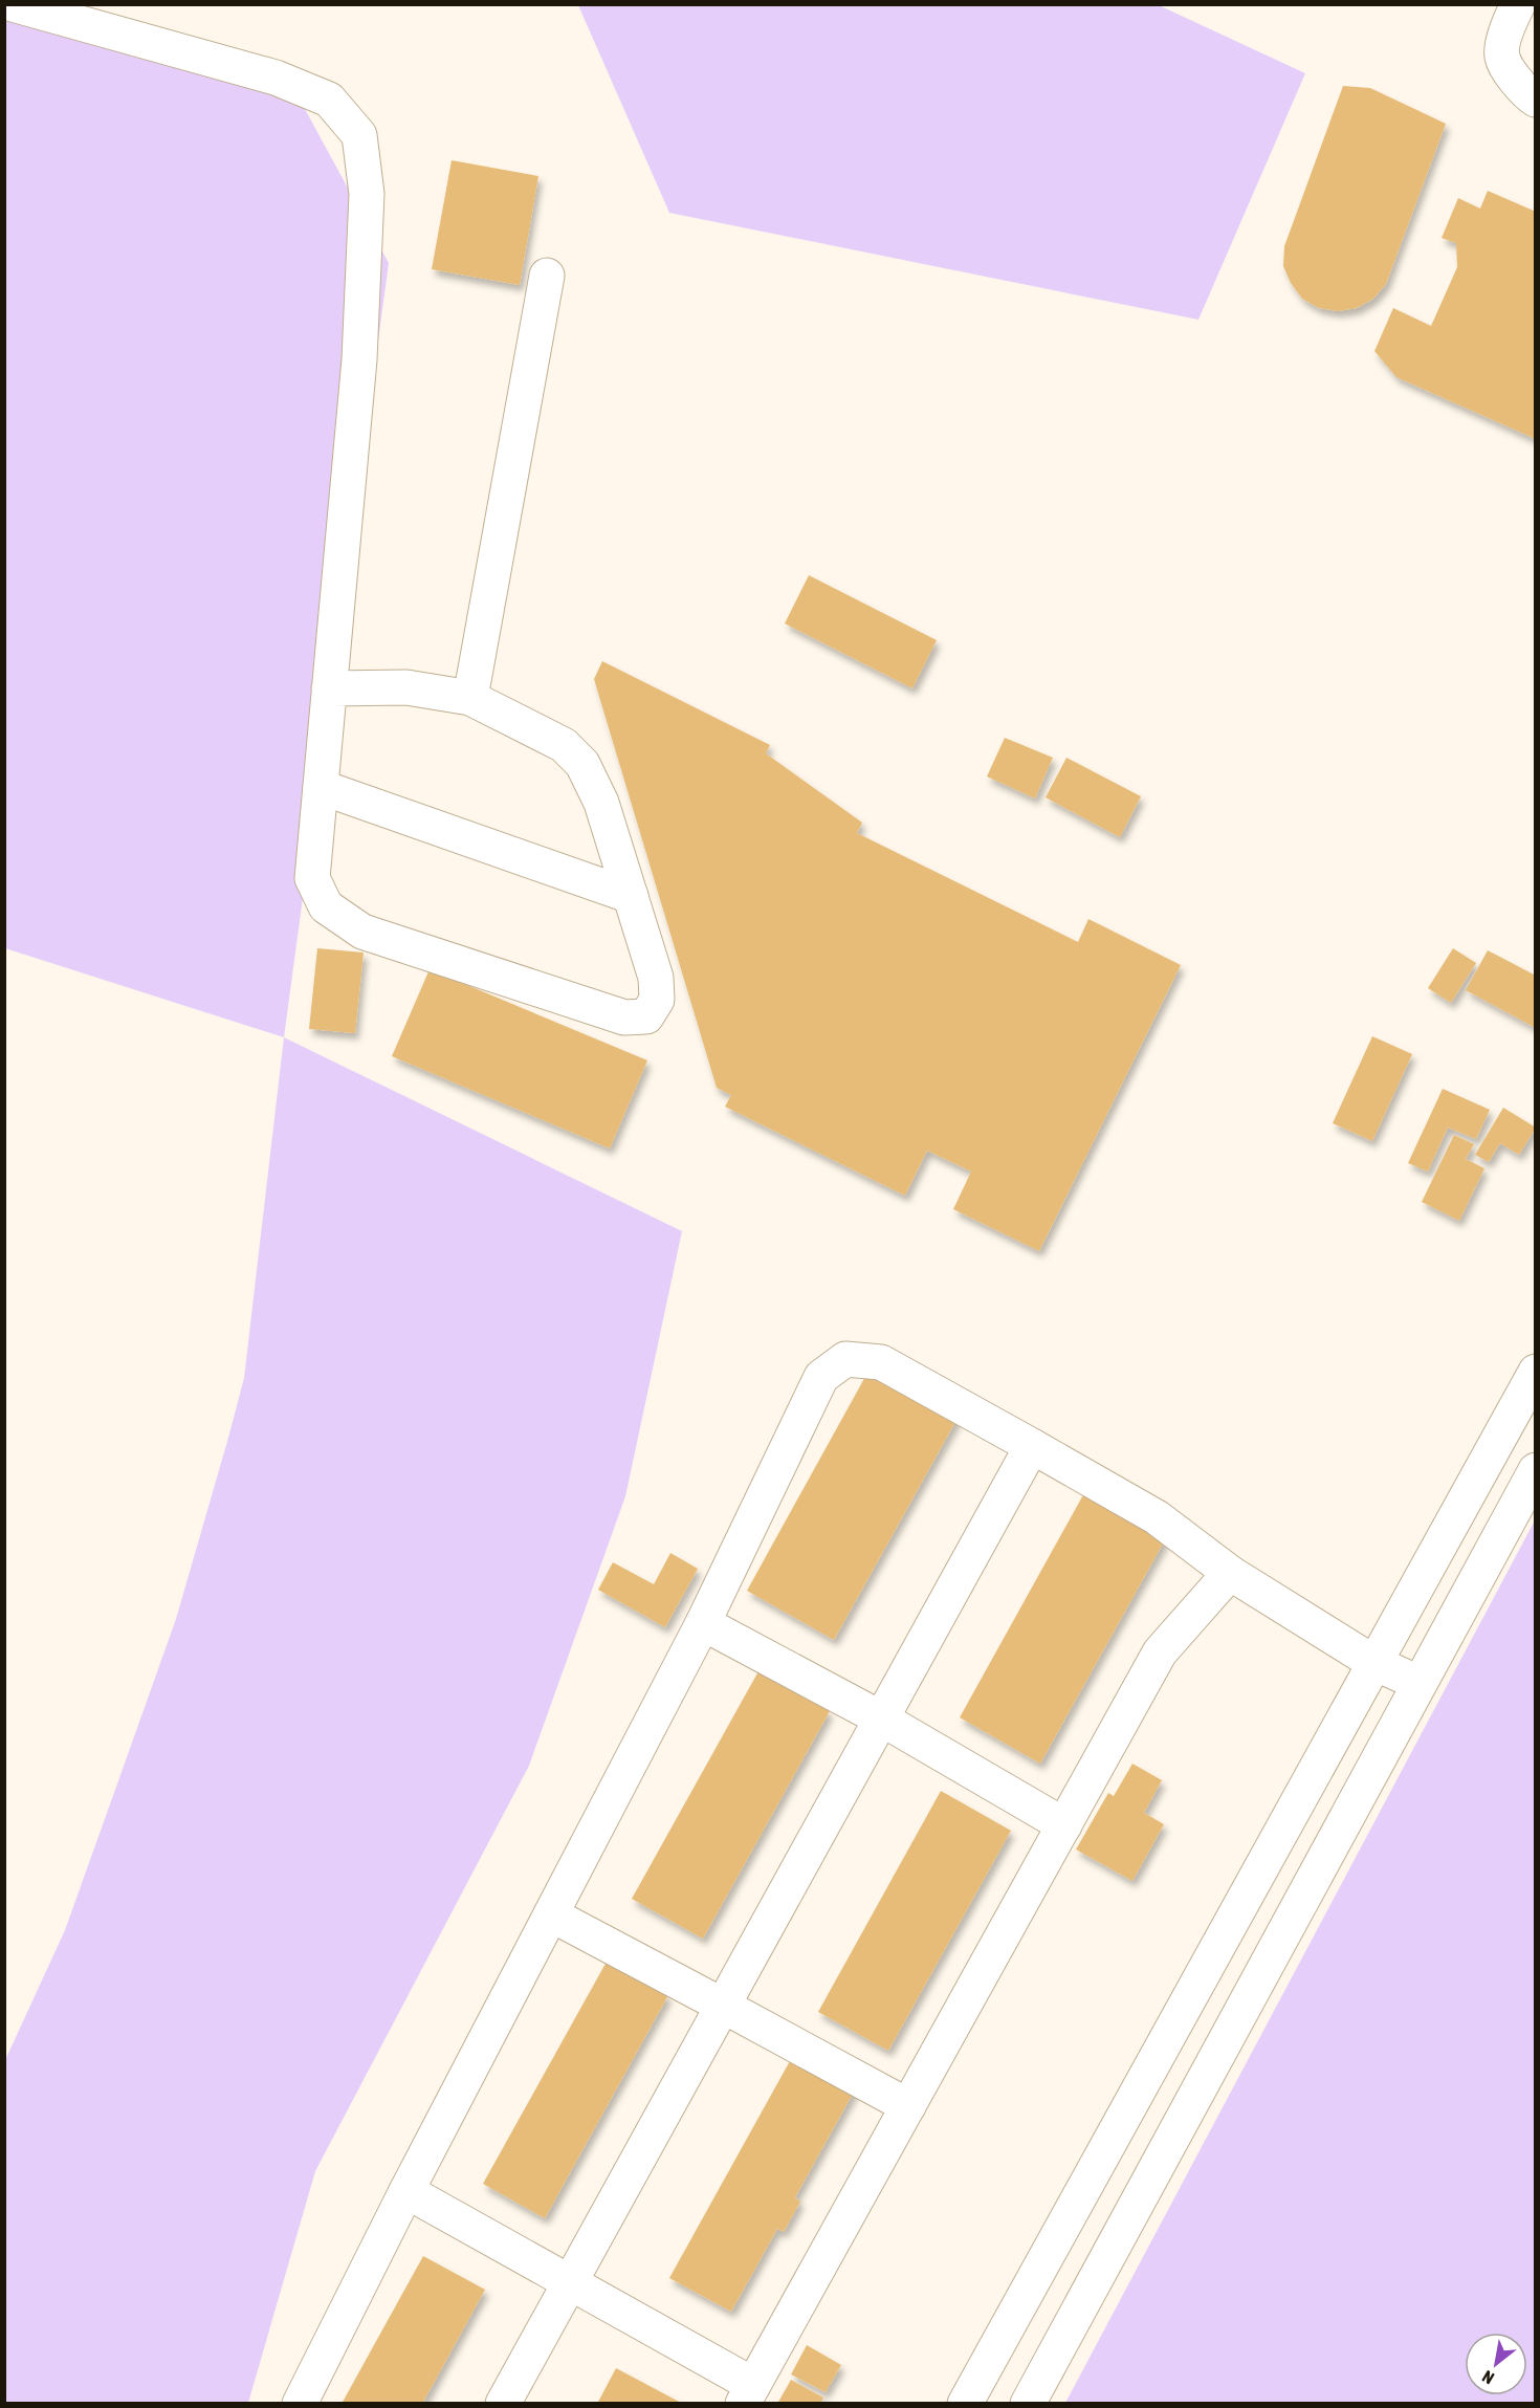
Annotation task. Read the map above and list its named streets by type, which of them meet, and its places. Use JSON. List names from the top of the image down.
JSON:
{
  "north": "bottom left"
}
